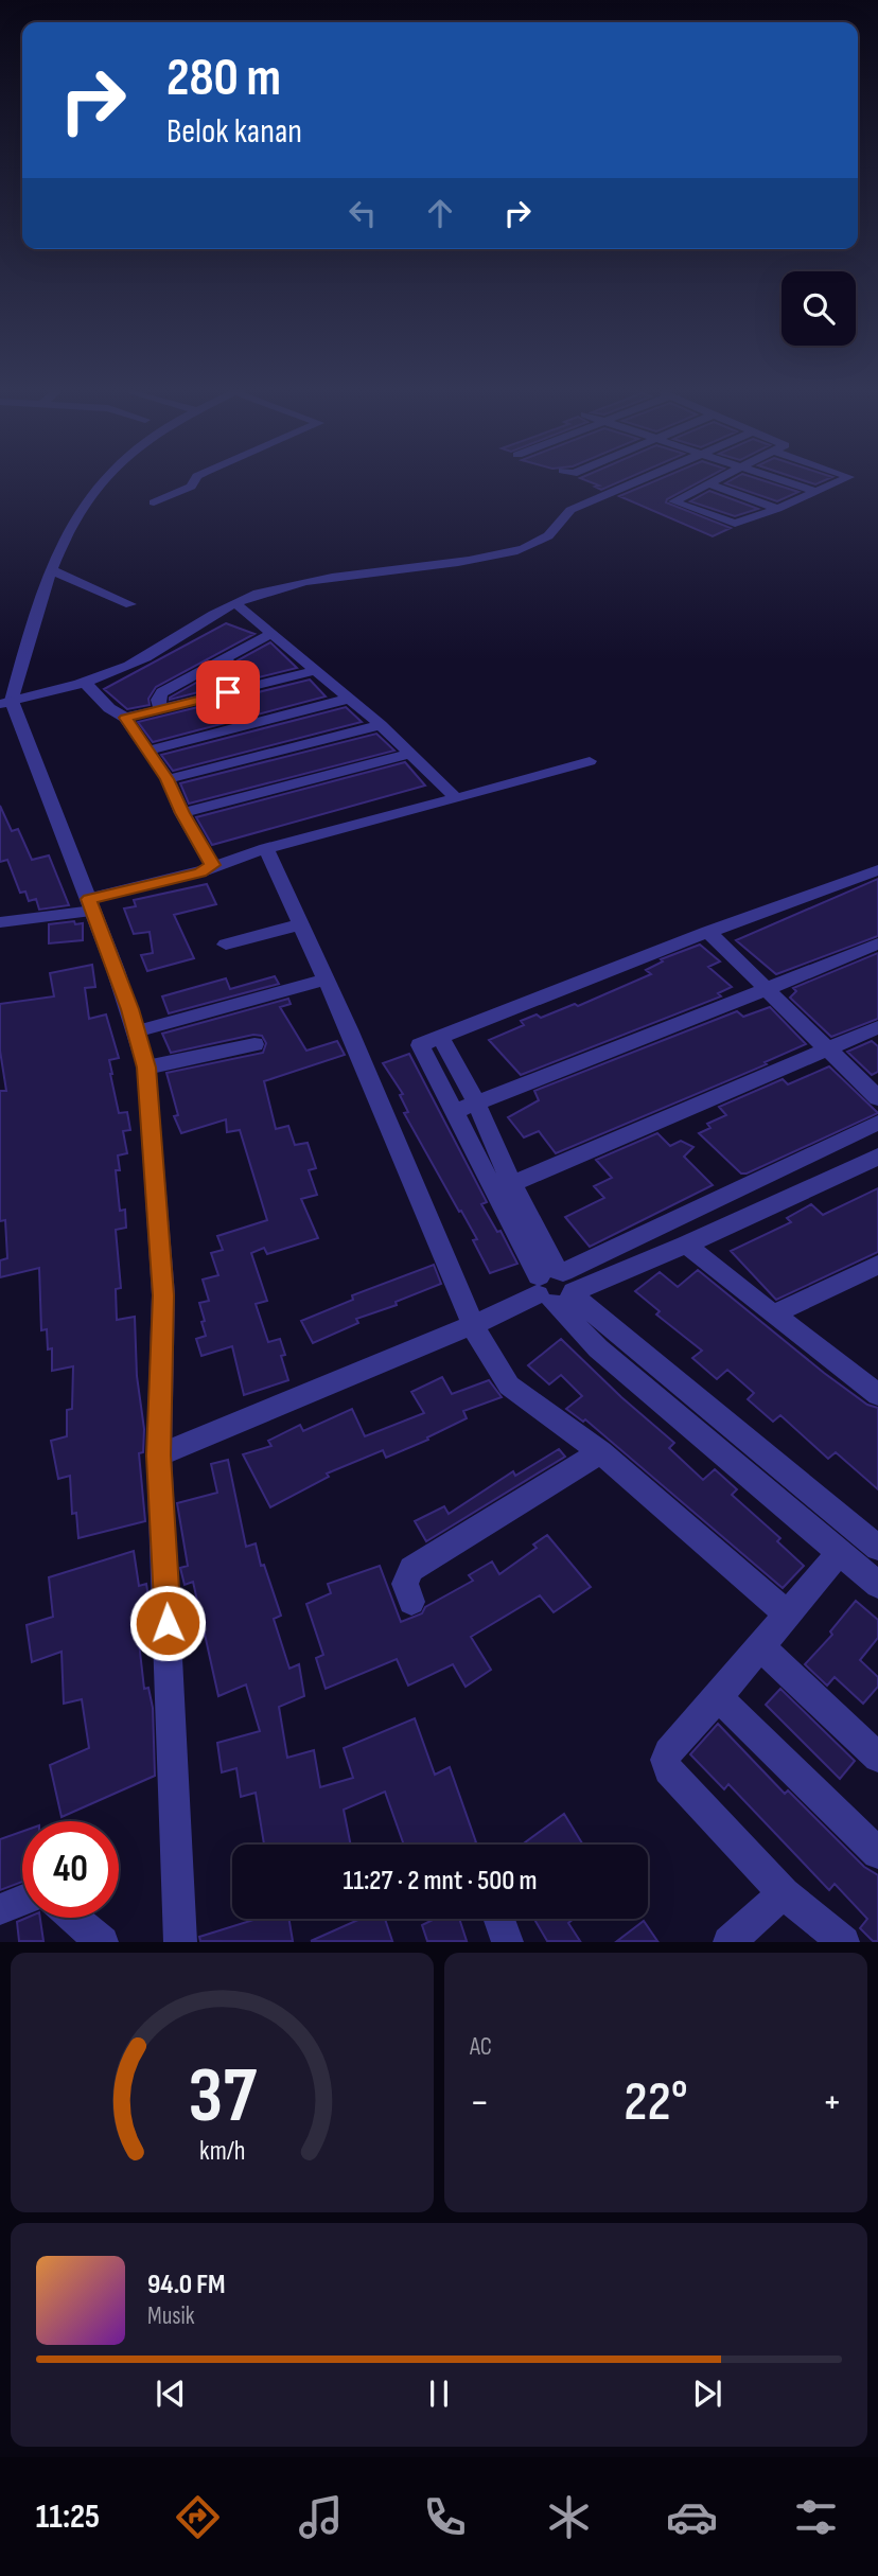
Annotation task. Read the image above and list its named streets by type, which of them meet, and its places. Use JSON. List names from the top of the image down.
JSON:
{
  "page": {
    "turn": ["280 m", "Belok kanan"],
    "limit": "40",
    "trip": "11:27 · 2 mnt · 500 m",
    "tile": "AC",
    "heat": ["−", "22°", "+"],
    "song": ["94.0 FM", "Musik"],
    "tabs": "11:25",
    "gauge": ["37", "km/h"]
  }
}
